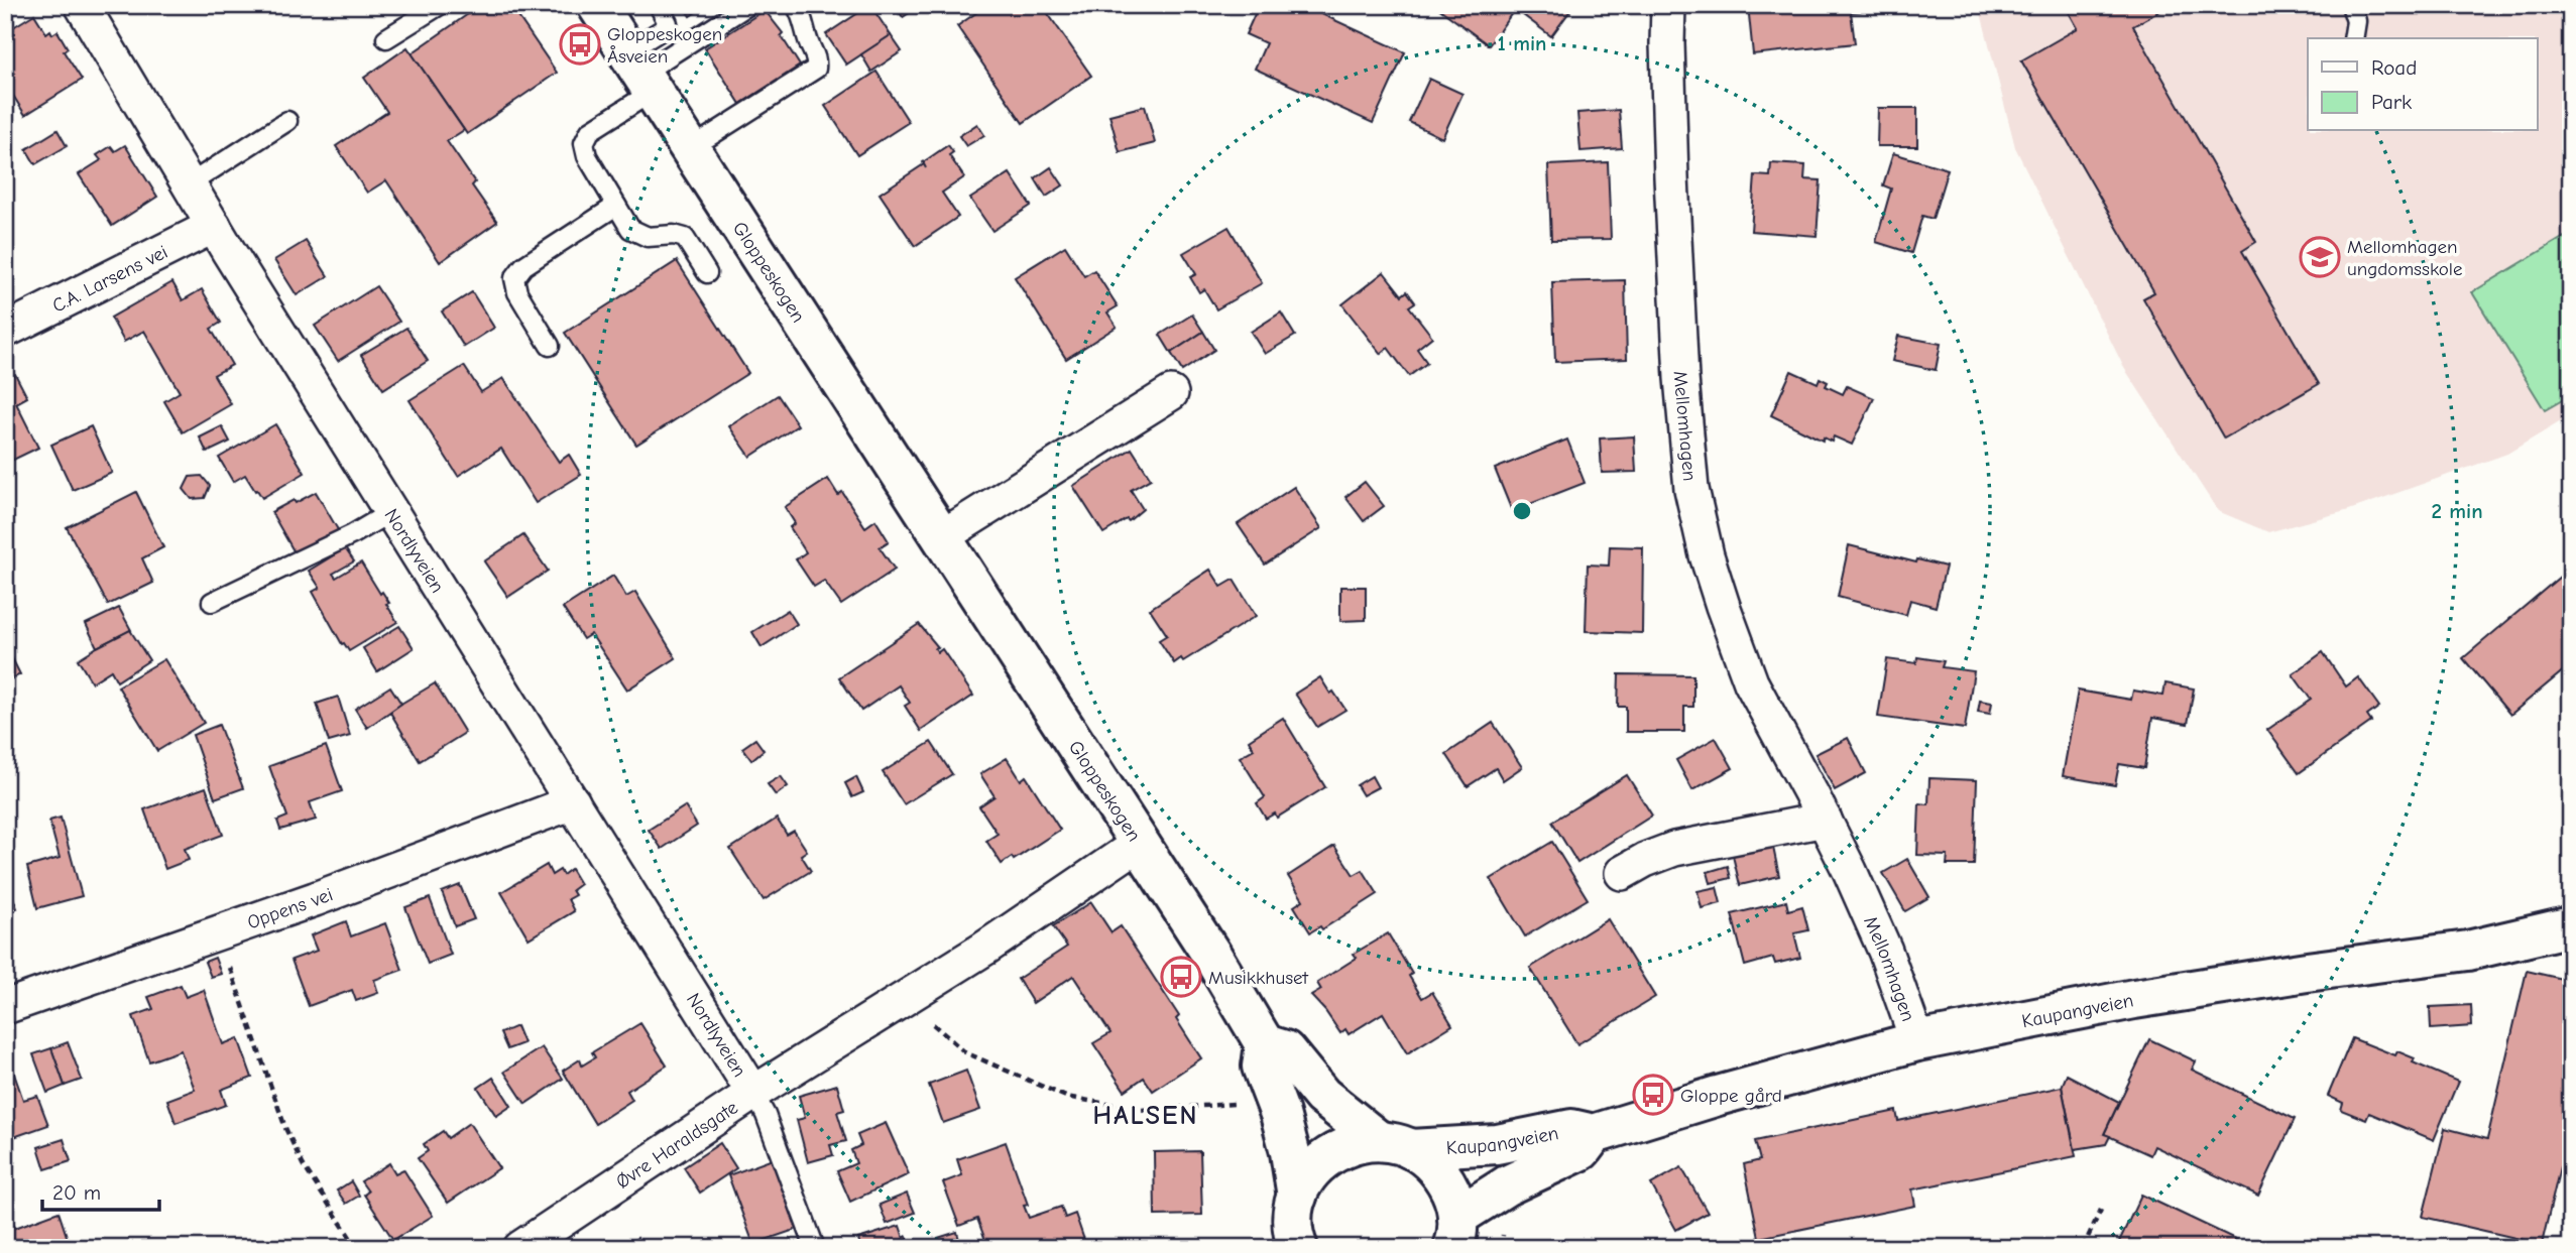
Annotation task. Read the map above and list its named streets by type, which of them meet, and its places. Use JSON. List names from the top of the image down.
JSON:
{
  "streets": {
    "main road": ["Gloppeskogen", "Kaupangveien"],
    "street": [
      "C.A. Larsens vei",
      "Mellomhagen",
      "Nordlyveien",
      "Oppens vei",
      "Øvre Haraldsgate"
    ]
  },
  "crossings": [
    ["Gloppeskogen", "Kaupangveien"],
    ["Gloppeskogen", "Øvre Haraldsgate"],
    ["C.A. Larsens vei", "Nordlyveien"],
    ["Mellomhagen", "Kaupangveien"],
    ["Nordlyveien", "Oppens vei"],
    ["Nordlyveien", "Øvre Haraldsgate"]
  ],
  "districts": ["HALSEN"],
  "places": {
    "bus stop": ["Gloppeskogen Åsveien", "Musikkhuset", "Gloppe gård"],
    "school or university": ["Mellomhagen ungdomsskole"]
  },
  "legend": ["Road", "Park"],
  "scale_bar": "20 m",
  "rings": ["1 min", "2 min"]
}
